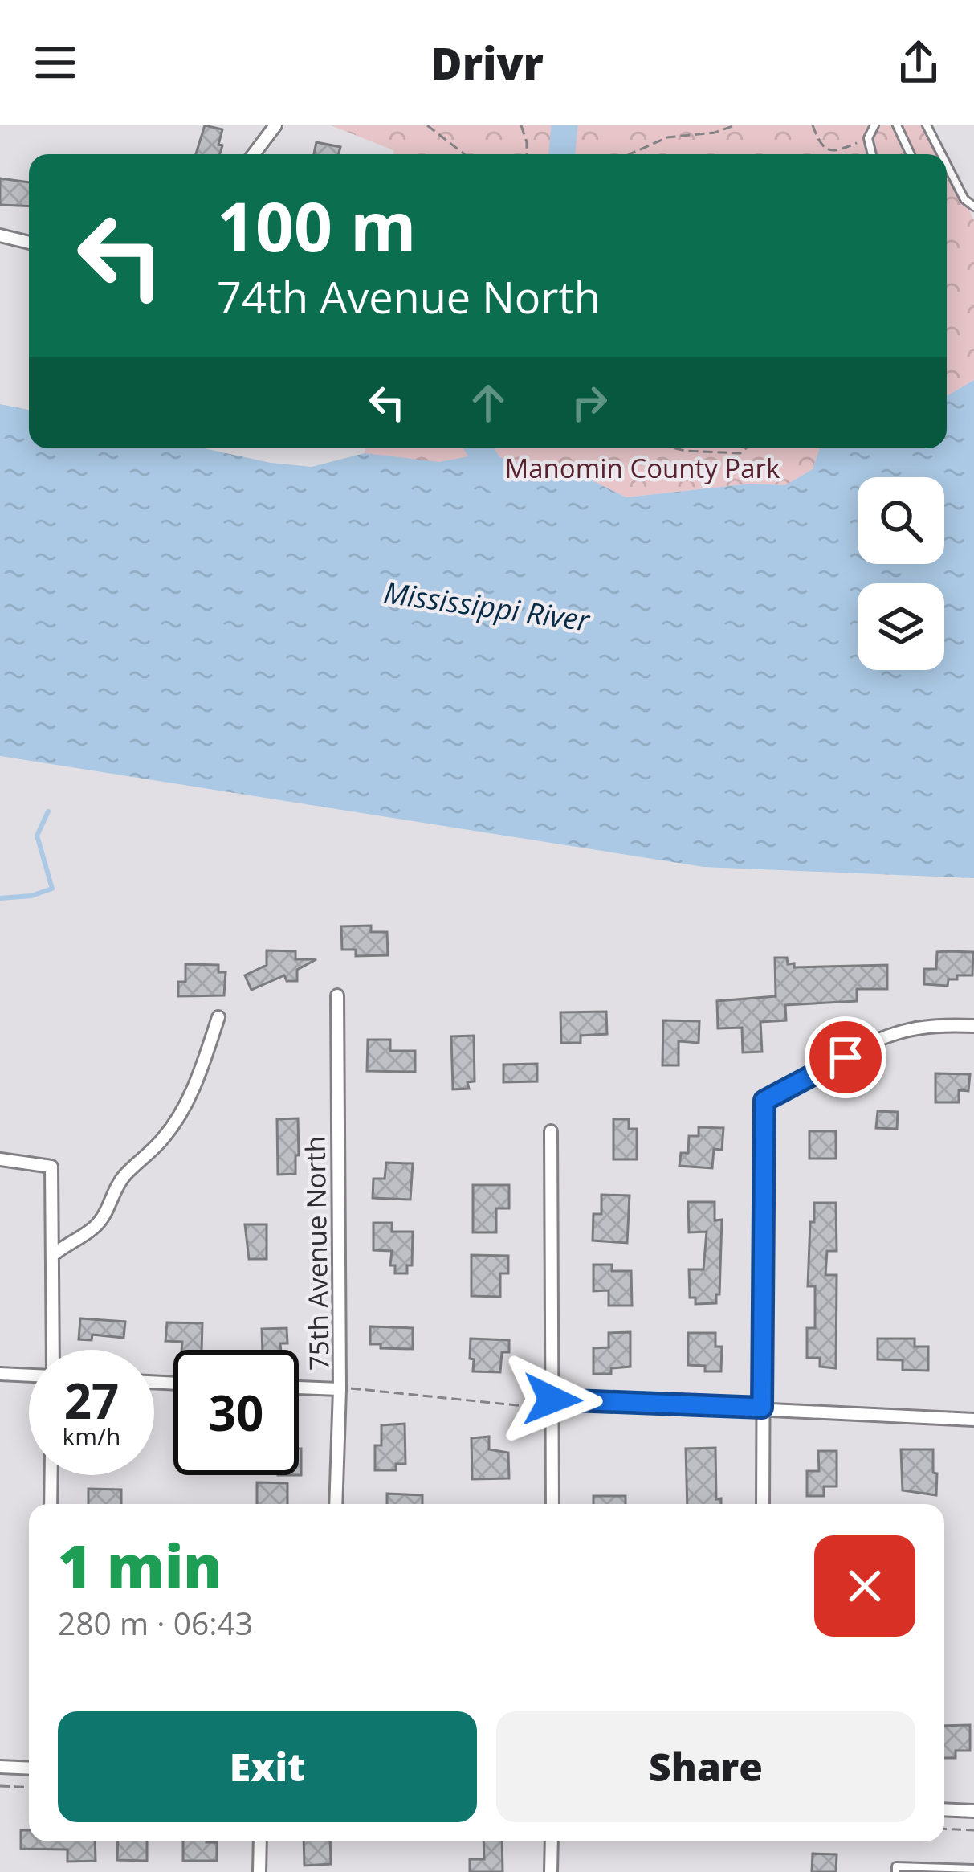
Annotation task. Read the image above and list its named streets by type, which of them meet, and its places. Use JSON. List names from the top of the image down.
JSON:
{
  "streets": {
    "street": ["75th Avenue North"]
  },
  "water": ["Mississippi River"],
  "parks": ["Manomin County Park"],
  "page": {
    "header": "Drivr",
    "turn": ["100 m", "74th Avenue North"],
    "speed": "27 km/h",
    "limit": "30",
    "heading": ["1 min", "280 m · 06:43"],
    "buttons": ["Exit", "Share"]
  }
}
